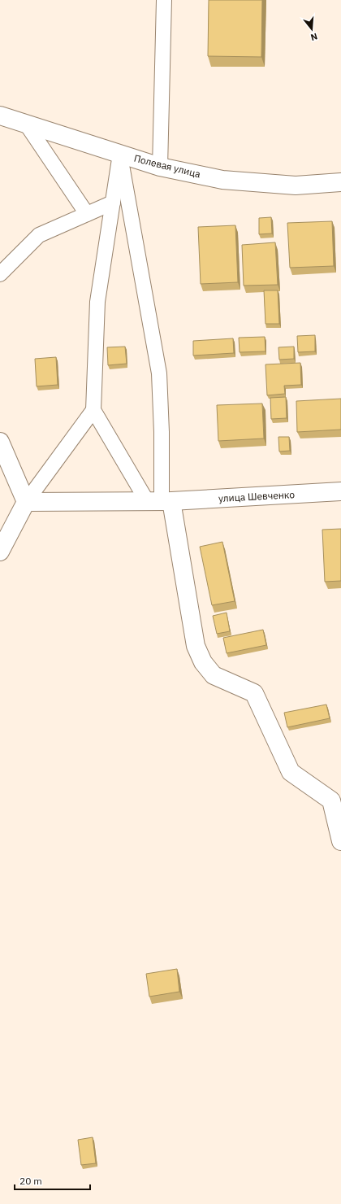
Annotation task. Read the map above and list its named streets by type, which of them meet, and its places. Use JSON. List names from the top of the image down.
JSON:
{
  "streets": {
    "street": ["Полевая улица", "улица Шевченко"]
  },
  "scale_bar": "20 m",
  "north": "bottom"
}
